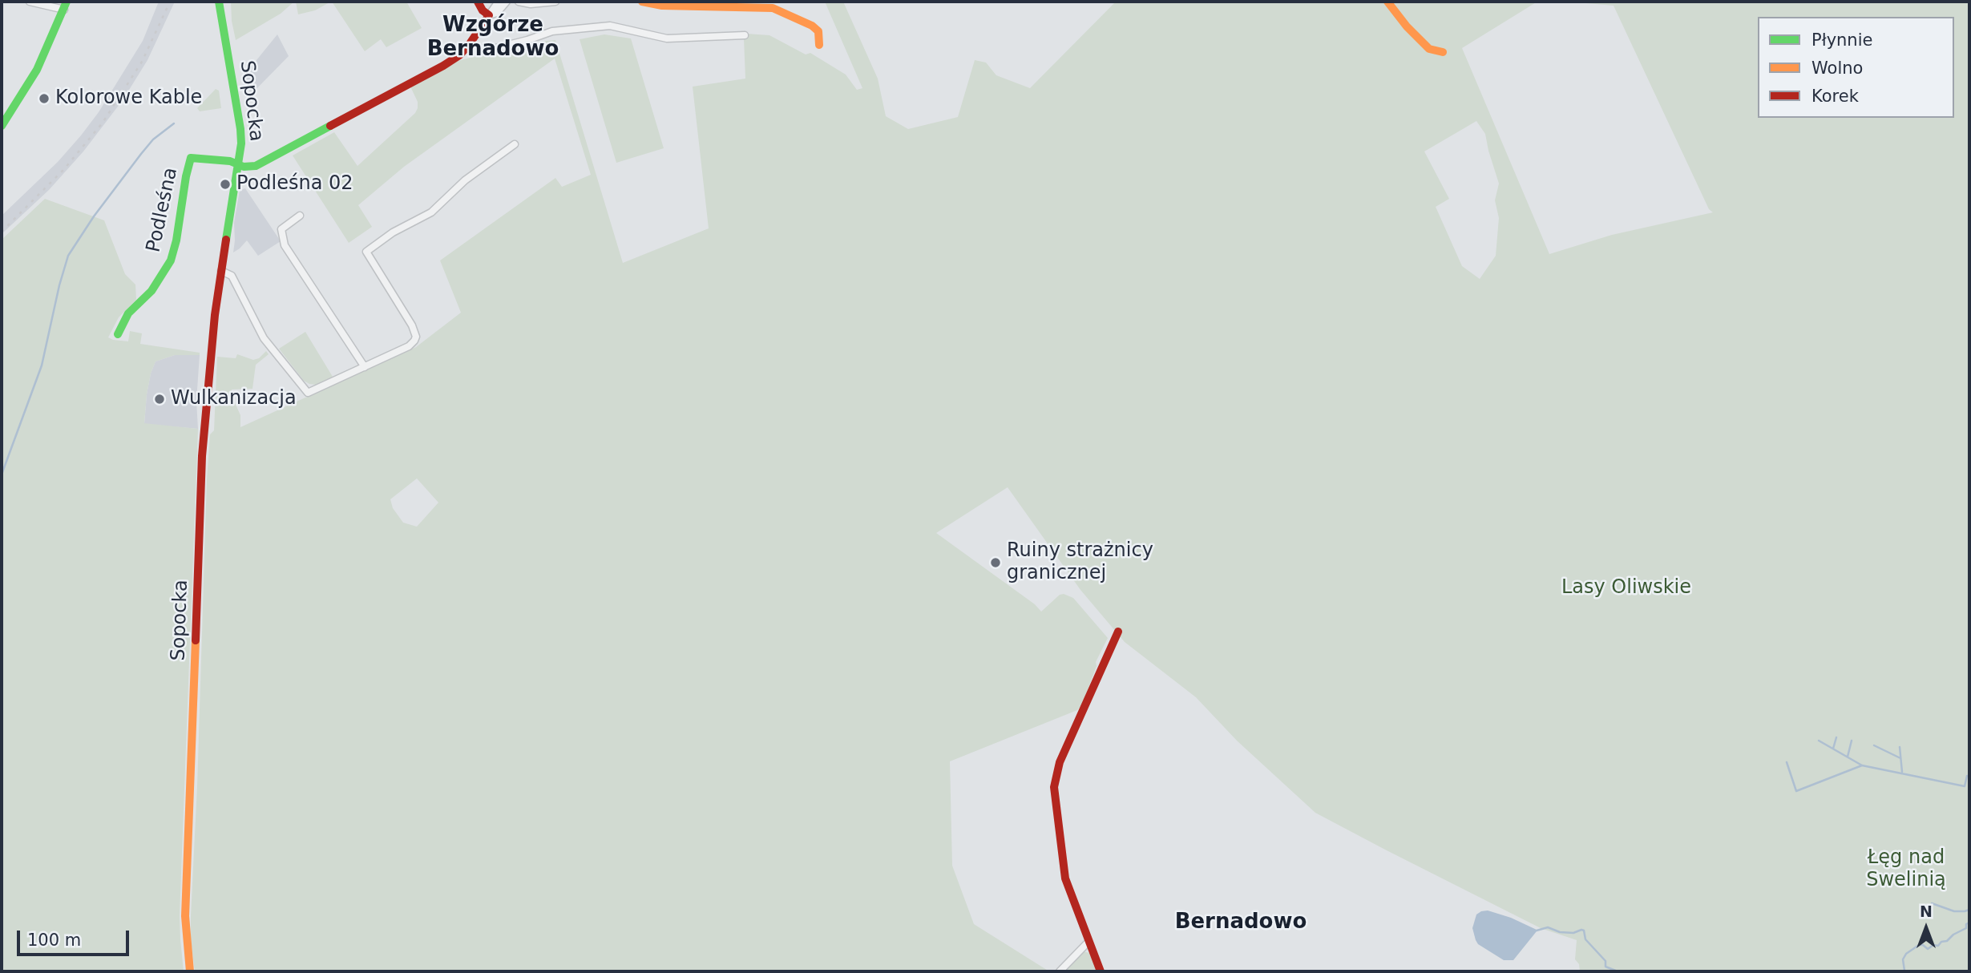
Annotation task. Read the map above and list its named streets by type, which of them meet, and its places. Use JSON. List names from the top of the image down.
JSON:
{
  "streets": {
    "street": ["Sopocka", "Podleśna"]
  },
  "crossings": [
    ["Sopocka", "Podleśna"]
  ],
  "districts": ["Wzgórze Bernadowo", "Bernadowo"],
  "parks": ["Lasy Oliwskie", "Łęg nad Swelinią"],
  "places": [
    "Kolorowe Kable",
    "Podleśna 02",
    "Wulkanizacja",
    "Ruiny strażnicy granicznej"
  ],
  "legend": ["Płynnie", "Wolno", "Korek"],
  "scale_bar": "100 m",
  "north": "top"
}
